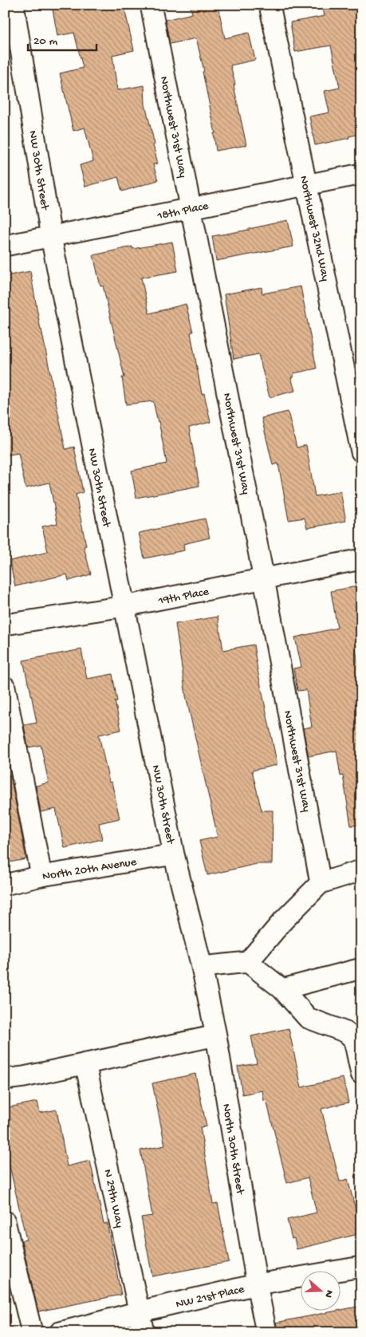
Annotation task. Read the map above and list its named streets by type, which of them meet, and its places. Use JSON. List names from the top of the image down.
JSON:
{
  "streets": {
    "street": [
      "Northwest 31st Way",
      "NW 30th Street",
      "18th Place",
      "Northwest 32nd Way",
      "19th Place",
      "North 20th Avenue",
      "North 30th Street",
      "N 29th Way",
      "NW 21st Place"
    ]
  },
  "crossings": [
    ["Northwest 31st Way", "18th Place"],
    ["Northwest 31st Way", "19th Place"],
    ["NW 30th Street", "18th Place"],
    ["NW 30th Street", "19th Place"],
    ["NW 30th Street", "North 20th Avenue"],
    ["NW 30th Street", "North 30th Street"],
    ["18th Place", "Northwest 32nd Way"],
    ["North 30th Street", "NW 21st Place"],
    ["N 29th Way", "NW 21st Place"]
  ],
  "scale_bar": "20 m",
  "north": "right"
}
